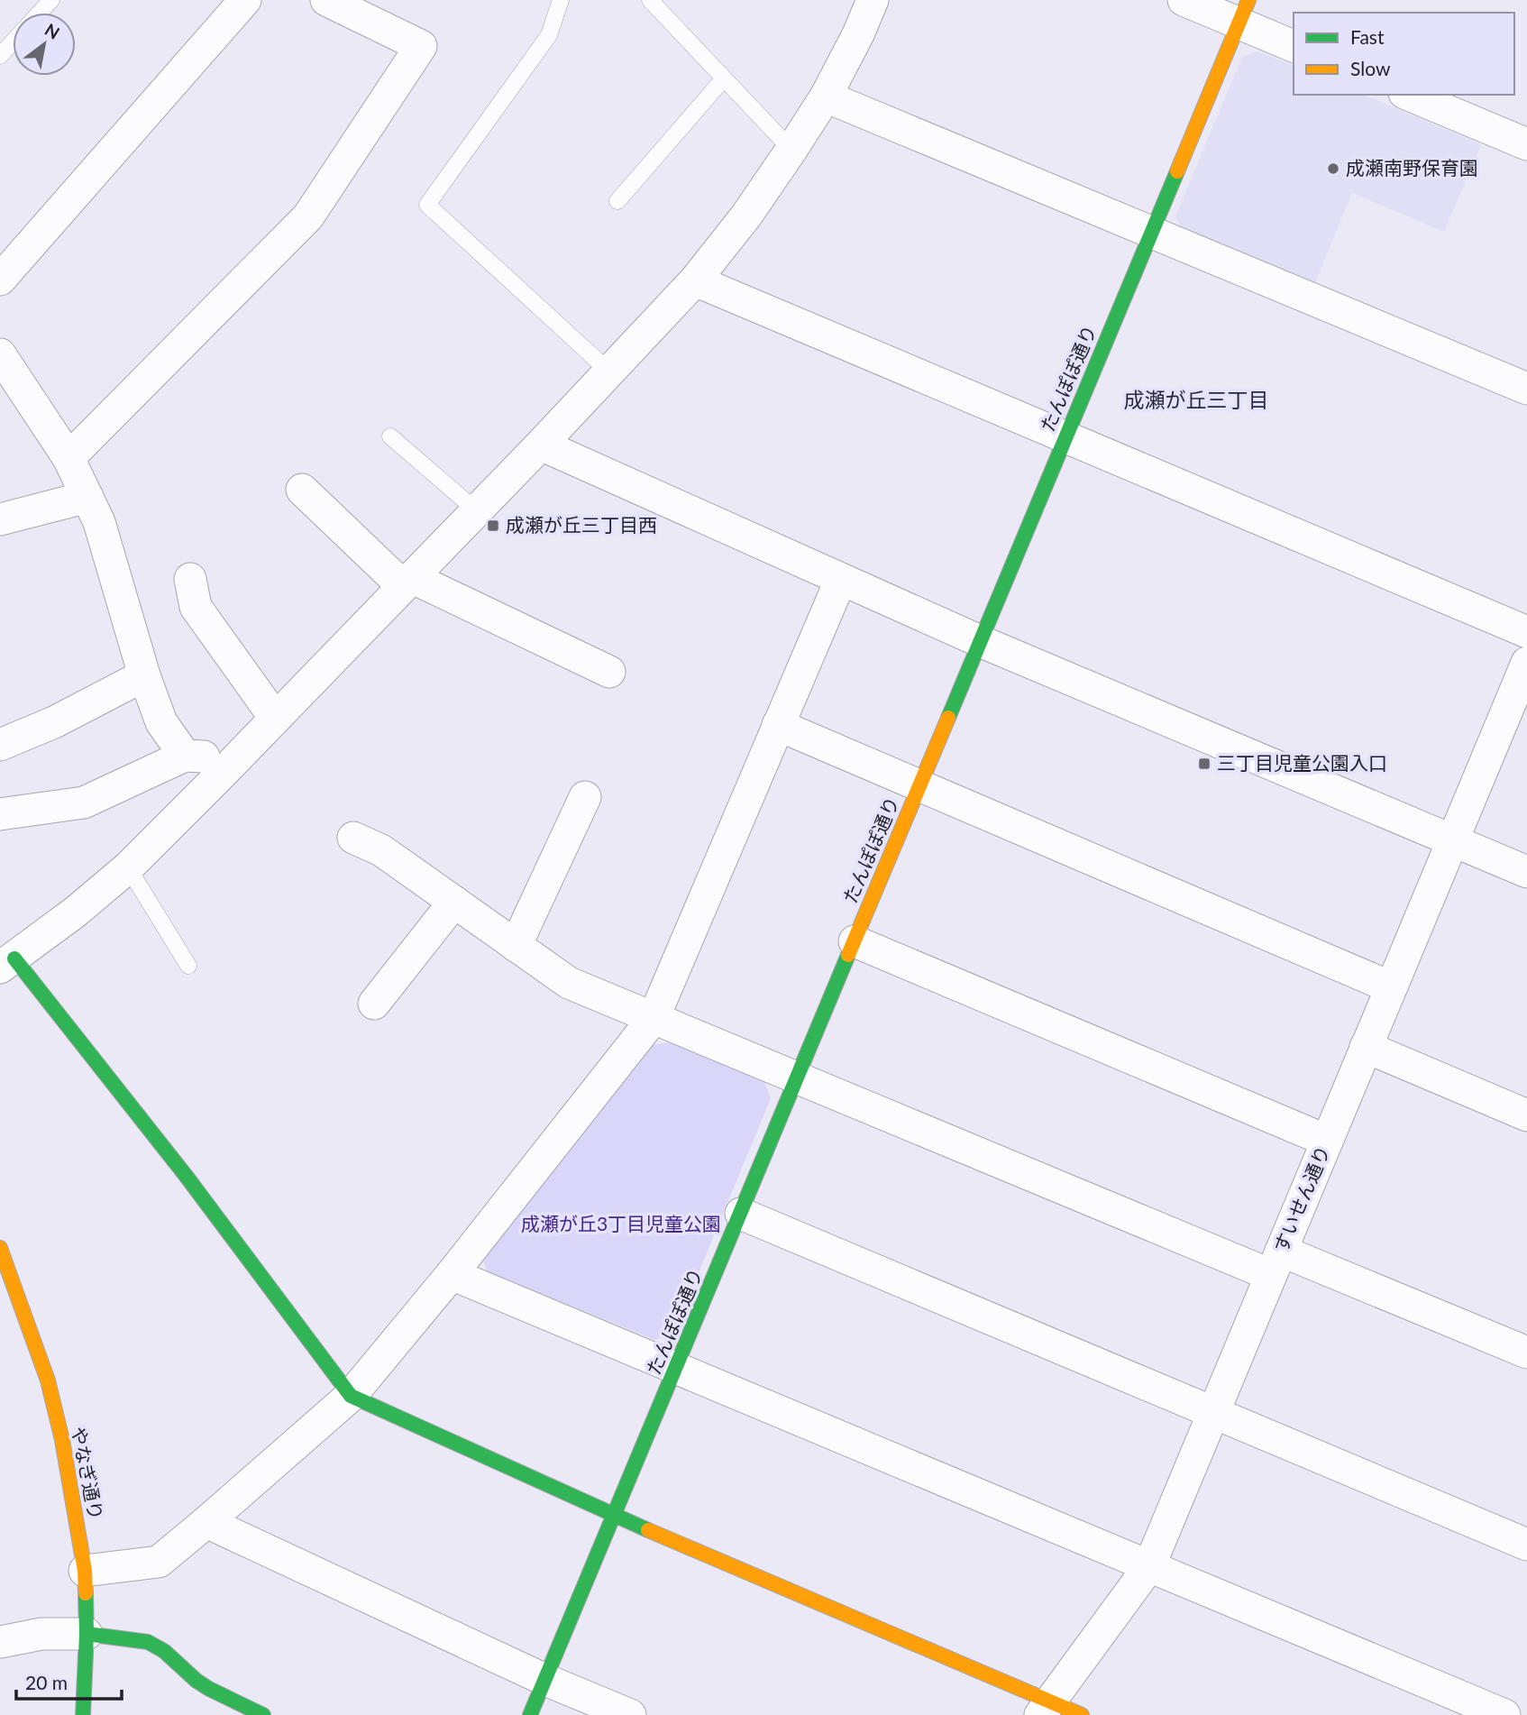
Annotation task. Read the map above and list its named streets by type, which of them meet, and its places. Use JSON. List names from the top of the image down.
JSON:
{
  "streets": {
    "street": ["たんぽぽ通り", "すいせん通り", "やなぎ通り"]
  },
  "districts": ["成瀬が丘三丁目"],
  "parks": ["成瀬が丘3丁目児童公園"],
  "places": {
    "other": ["成瀬南野保育園"],
    "transit": ["成瀬が丘三丁目西", "三丁目児童公園入口"]
  },
  "legend": ["Fast", "Slow"],
  "scale_bar": "20 m",
  "north": "top right"
}
